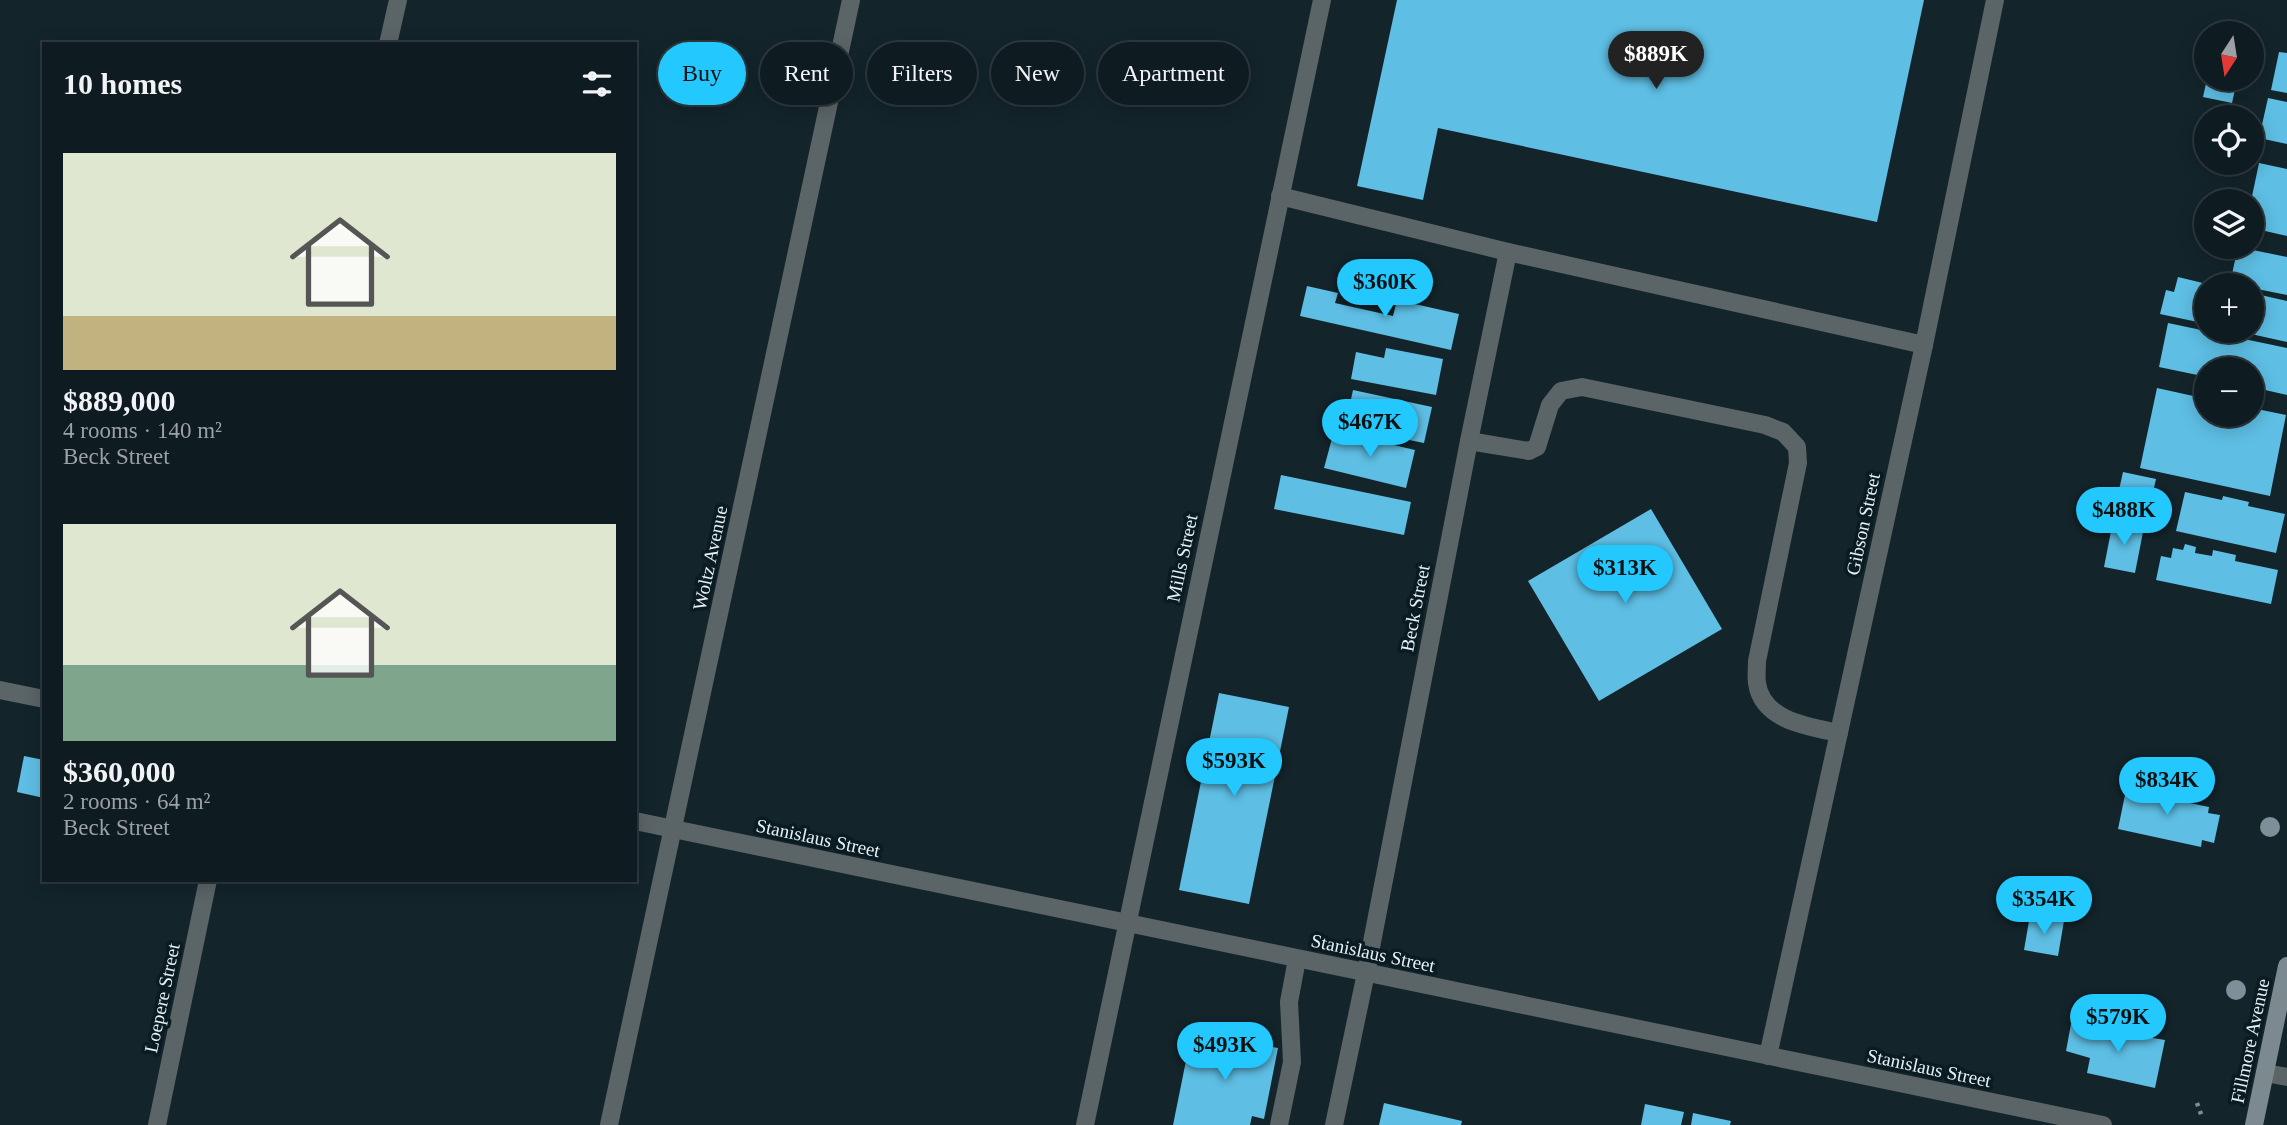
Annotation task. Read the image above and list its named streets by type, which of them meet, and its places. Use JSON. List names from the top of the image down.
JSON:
{
  "streets": {
    "street": [
      "Gibson Street",
      "Woltz Avenue",
      "Mills Street",
      "Beck Street",
      "Stanislaus Street",
      "Loepere Street",
      "Fillmore Avenue"
    ]
  },
  "crossings": [
    ["Gibson Street", "Stanislaus Street"],
    ["Woltz Avenue", "Stanislaus Street"],
    ["Mills Street", "Stanislaus Street"],
    ["Beck Street", "Stanislaus Street"]
  ],
  "north": "bottom",
  "page": {
    "map_buttons": ["+", "−"],
    "price": [
      "$889K",
      "$360K",
      "$467K",
      "$488K",
      "$313K",
      "$593K",
      "$834K",
      "$354K",
      "$579K",
      "$493K"
    ],
    "chip": [
      "Buy",
      "Rent",
      "Filters",
      "New",
      "Apartment"
    ],
    "heading": "10 homes",
    "list": [
      {
        "name": "$889,000",
        "note": "4 rooms · 140 m² · Beck Street"
      },
      {
        "name": "$360,000",
        "note": "2 rooms · 64 m² · Beck Street"
      }
    ]
  }
}
